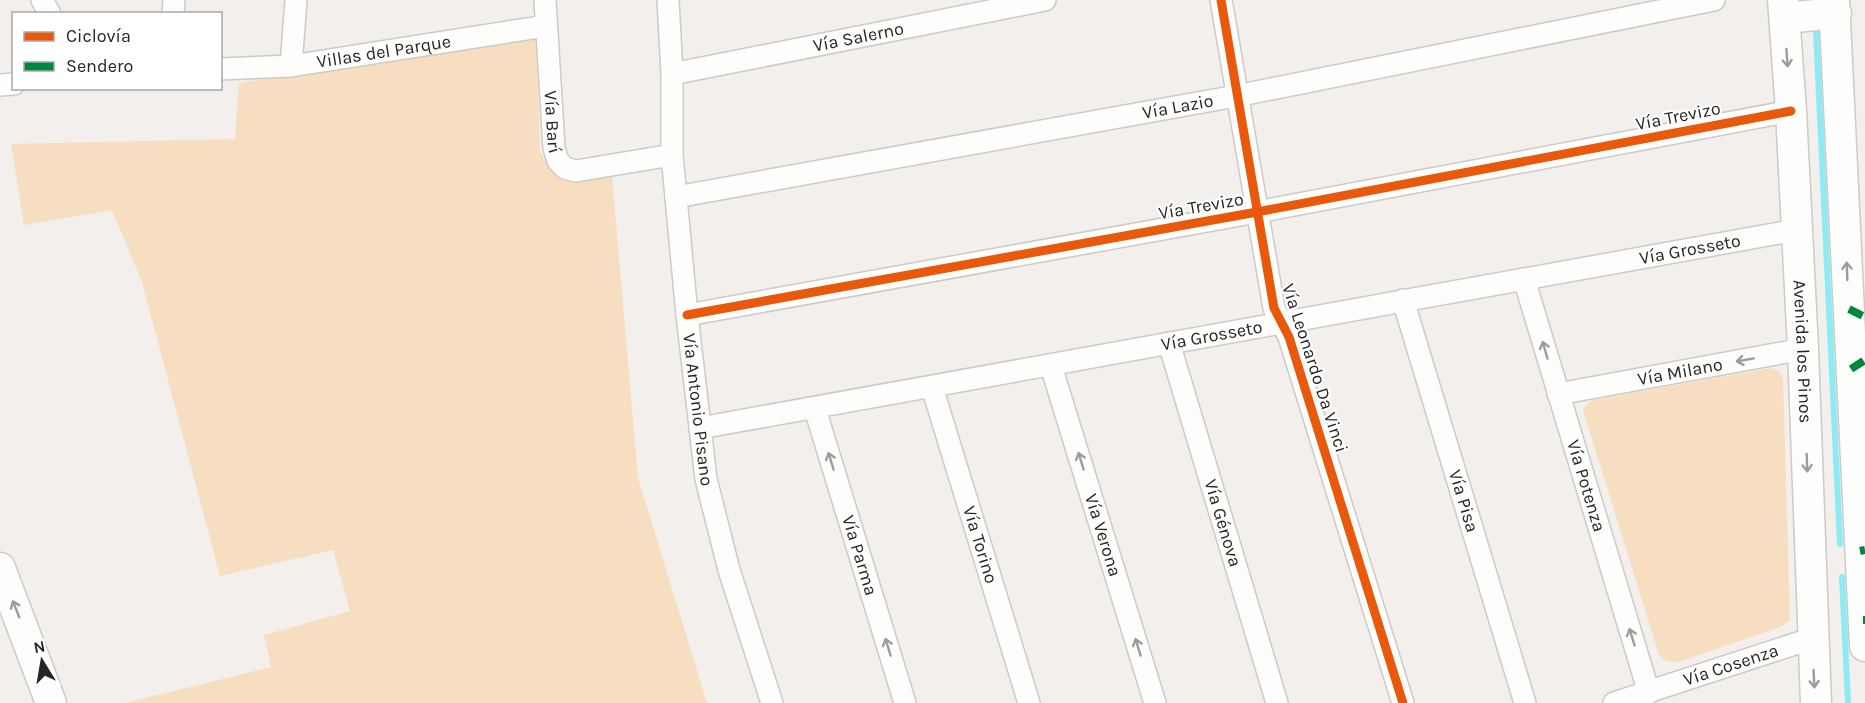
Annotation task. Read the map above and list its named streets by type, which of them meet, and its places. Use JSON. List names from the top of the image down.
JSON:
{
  "streets": {
    "street": [
      "Vía Salerno",
      "Villas del Parque",
      "Vía Lazio",
      "Vía Trevizo",
      "Vía Barí",
      "Vía Grosseto",
      "Avenida los Pinos",
      "Vía Leonardo Da Vinci",
      "Vía Milano",
      "Vía Antonio Pisano",
      "Vía Potenza",
      "Vía Pisa",
      "Vía Génova",
      "Vía Verona",
      "Vía Torino",
      "Vía Parma",
      "Vía Cosenza"
    ]
  },
  "crossings": [
    ["Vía Salerno", "Vía Antonio Pisano"],
    ["Villas del Parque", "Vía Barí"],
    ["Vía Lazio", "Vía Leonardo Da Vinci"],
    ["Vía Lazio", "Vía Antonio Pisano"],
    ["Vía Trevizo", "Avenida los Pinos"],
    ["Vía Trevizo", "Vía Leonardo Da Vinci"],
    ["Vía Trevizo", "Vía Antonio Pisano"],
    ["Vía Barí", "Vía Antonio Pisano"],
    ["Vía Grosseto", "Avenida los Pinos"],
    ["Vía Grosseto", "Vía Leonardo Da Vinci"],
    ["Vía Grosseto", "Vía Antonio Pisano"],
    ["Vía Grosseto", "Vía Potenza"],
    ["Vía Grosseto", "Vía Pisa"],
    ["Vía Grosseto", "Vía Génova"],
    ["Vía Grosseto", "Vía Verona"],
    ["Vía Grosseto", "Vía Torino"],
    ["Vía Grosseto", "Vía Parma"],
    ["Avenida los Pinos", "Vía Milano"],
    ["Avenida los Pinos", "Vía Cosenza"],
    ["Vía Milano", "Vía Potenza"],
    ["Vía Potenza", "Vía Cosenza"]
  ],
  "one_way": [
    "Vía Milano",
    "Vía Potenza",
    "Vía Verona",
    "Vía Parma"
  ],
  "legend": ["Ciclovía", "Sendero"],
  "north": "top"
}
